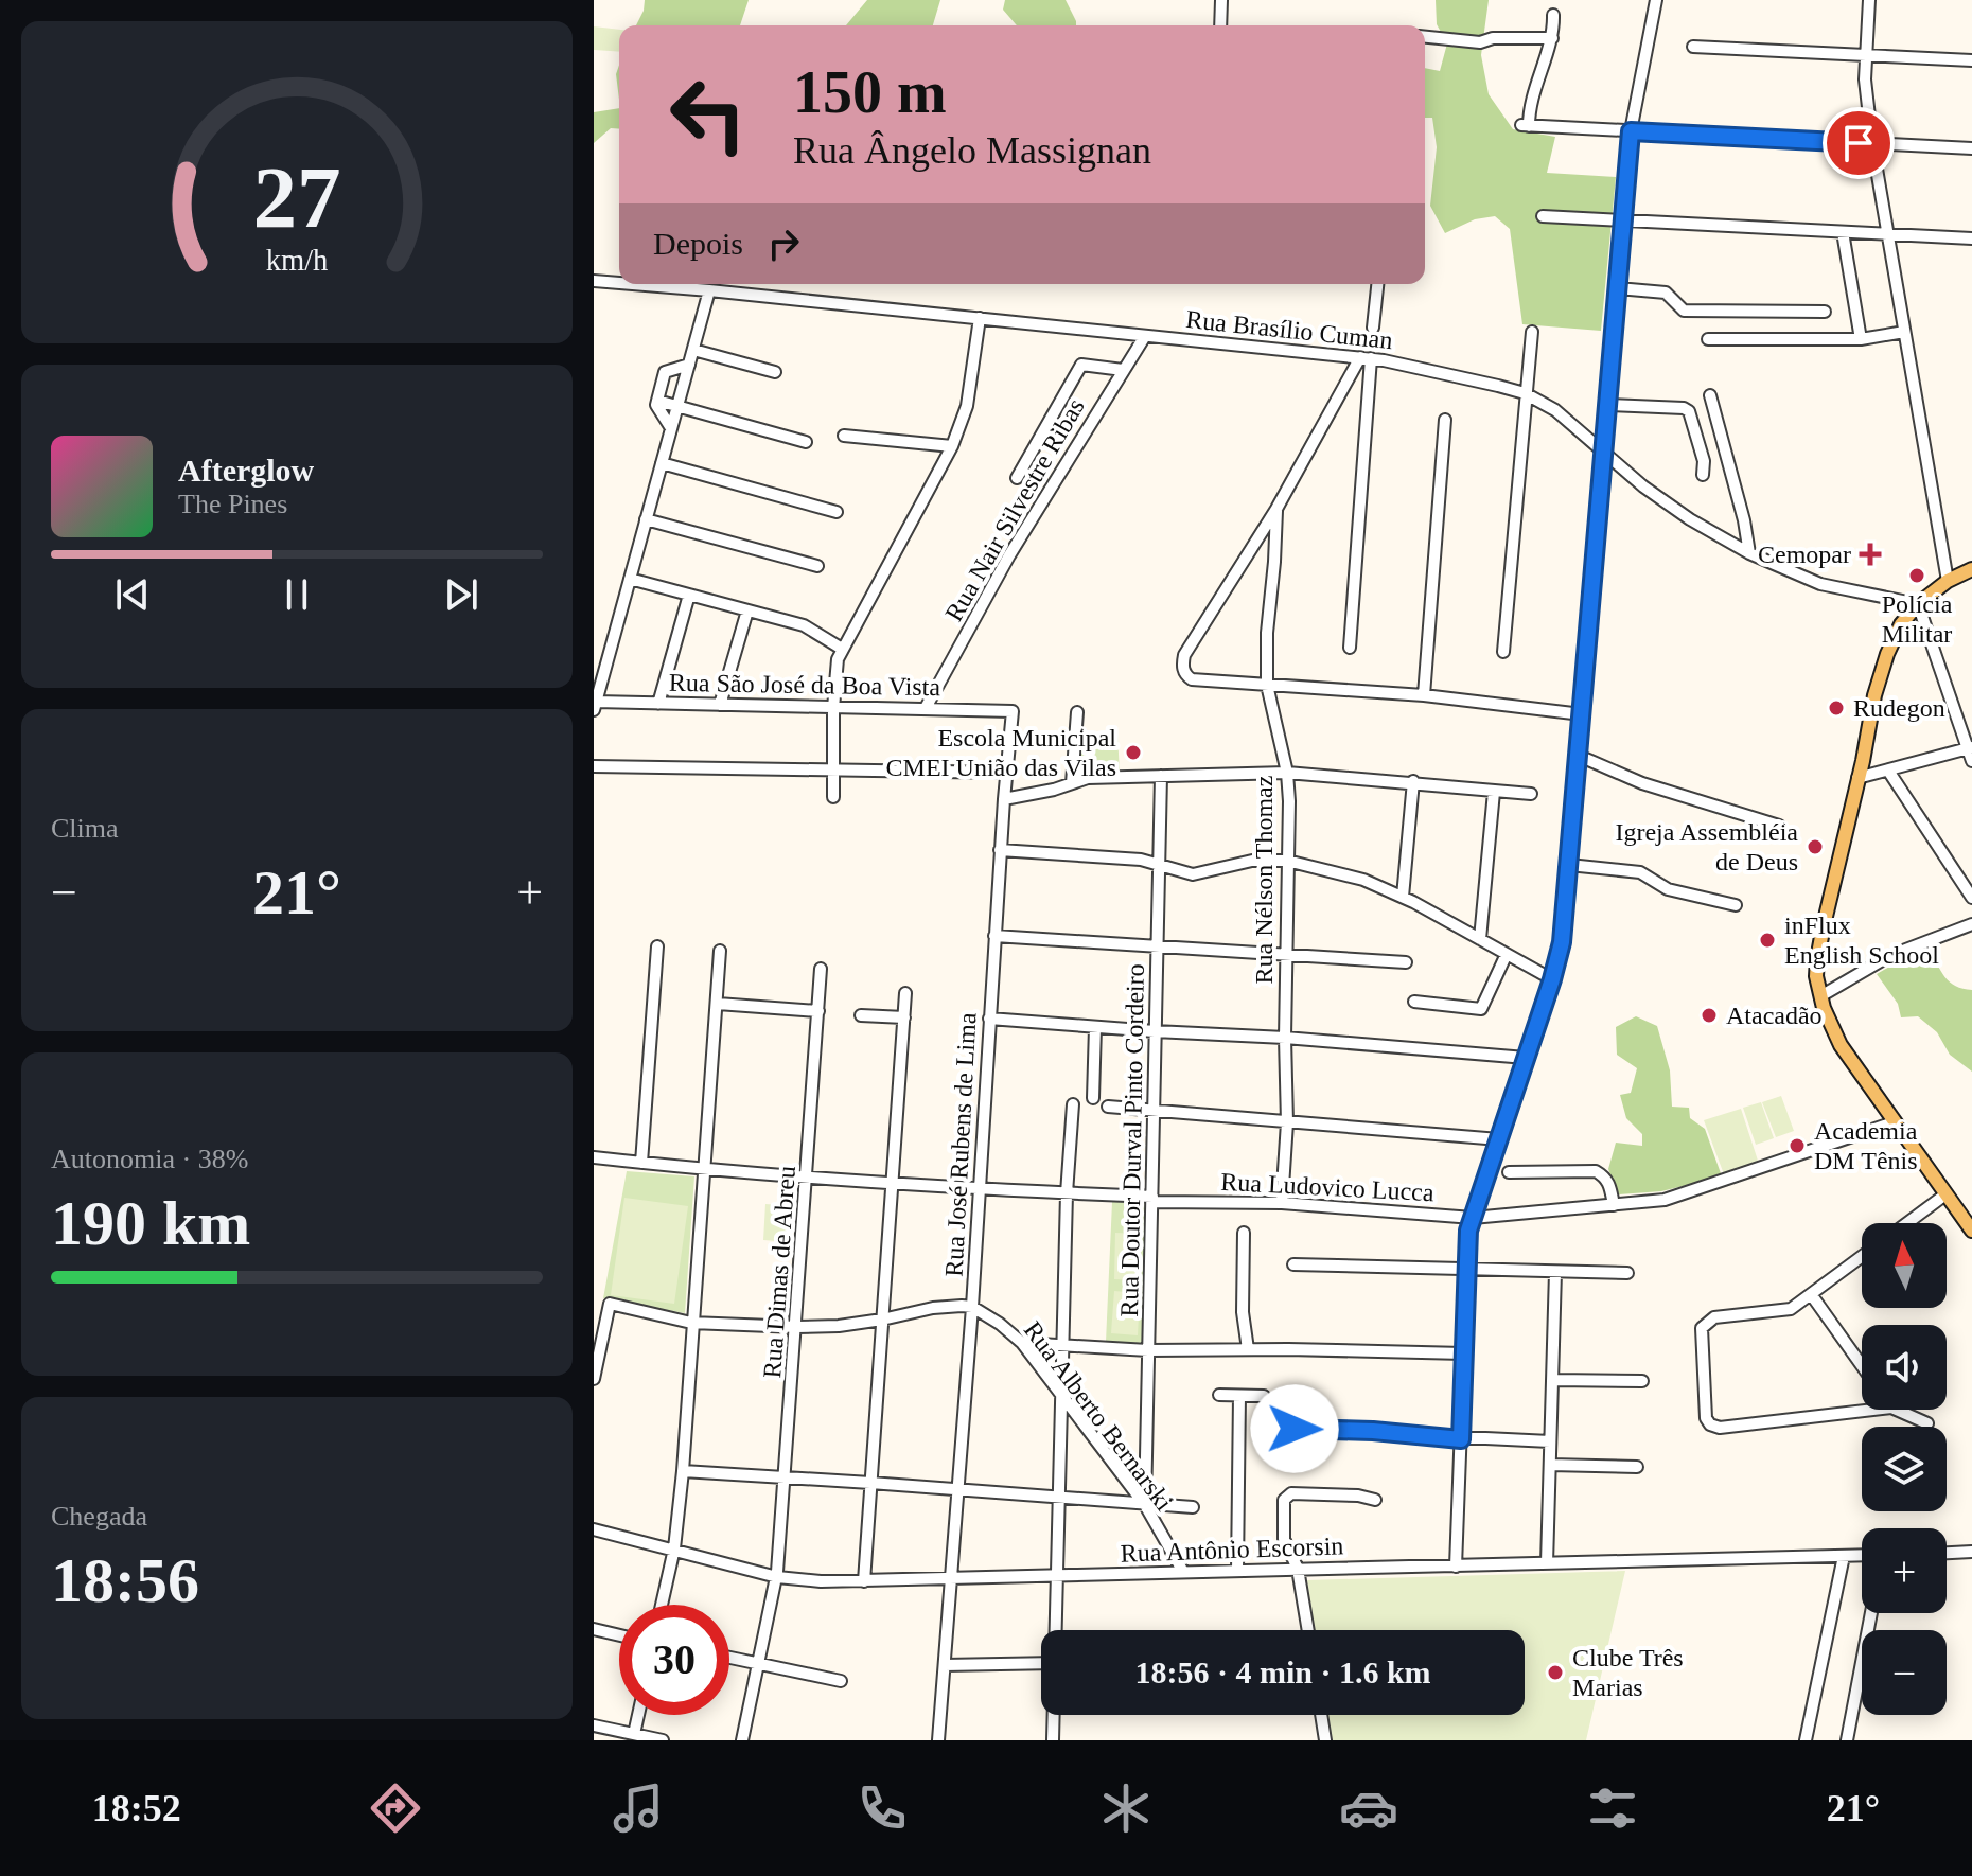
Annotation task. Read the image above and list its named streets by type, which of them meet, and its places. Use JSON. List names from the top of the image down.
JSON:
{
  "streets": {
    "street": [
      "Rua Brasílio Cuman",
      "Rua Nair Silvestre Ribas",
      "Rua São José da Boa Vista",
      "Rua Nélson Thomaz",
      "Rua Doutor Durval Pinto Cordeiro",
      "Rua José Rubens de Lima",
      "Rua Ludovico Lucca",
      "Rua Dimas de Abreu",
      "Rua Alberto Bernarski",
      "Rua Antônio Escorsin"
    ]
  },
  "crossings": [
    ["Rua Brasílio Cuman", "Rua Nair Silvestre Ribas"],
    ["Rua Nair Silvestre Ribas", "Rua São José da Boa Vista"],
    ["Rua São José da Boa Vista", "Rua José Rubens de Lima"],
    ["Rua Nélson Thomaz", "Rua Ludovico Lucca"],
    ["Rua Doutor Durval Pinto Cordeiro", "Rua Ludovico Lucca"],
    ["Rua Doutor Durval Pinto Cordeiro", "Rua Alberto Bernarski"],
    ["Rua José Rubens de Lima", "Rua Ludovico Lucca"],
    ["Rua José Rubens de Lima", "Rua Alberto Bernarski"],
    ["Rua José Rubens de Lima", "Rua Antônio Escorsin"],
    ["Rua Ludovico Lucca", "Rua Dimas de Abreu"],
    ["Rua Dimas de Abreu", "Rua Antônio Escorsin"],
    ["Rua Alberto Bernarski", "Rua Antônio Escorsin"]
  ],
  "places": {
    "health": ["Cemopar"],
    "other": [
      "Polícia Militar",
      "Rudegon",
      "Escola Municipal CMEI União das Vilas",
      "Igreja Assembléia de Deus",
      "inFlux English School",
      "Atacadão",
      "Academia DM Tênis",
      "Clube Três Marias"
    ]
  },
  "north": "top",
  "page": {
    "turn": ["150 m", "Rua Ângelo Massignan"],
    "then": "Depois",
    "song": ["Afterglow", "The Pines"],
    "tile": [
      "Clima",
      ["Autonomia · 38%", "190 km"],
      ["Chegada", "18:56"]
    ],
    "heat": ["−", "21°", "+"],
    "map_buttons": ["+", "−"],
    "limit": "30",
    "trip": "18:56 · 4 min · 1.6 km",
    "tabs": ["18:52", "21°"],
    "gauge": ["27", "km/h"]
  }
}
